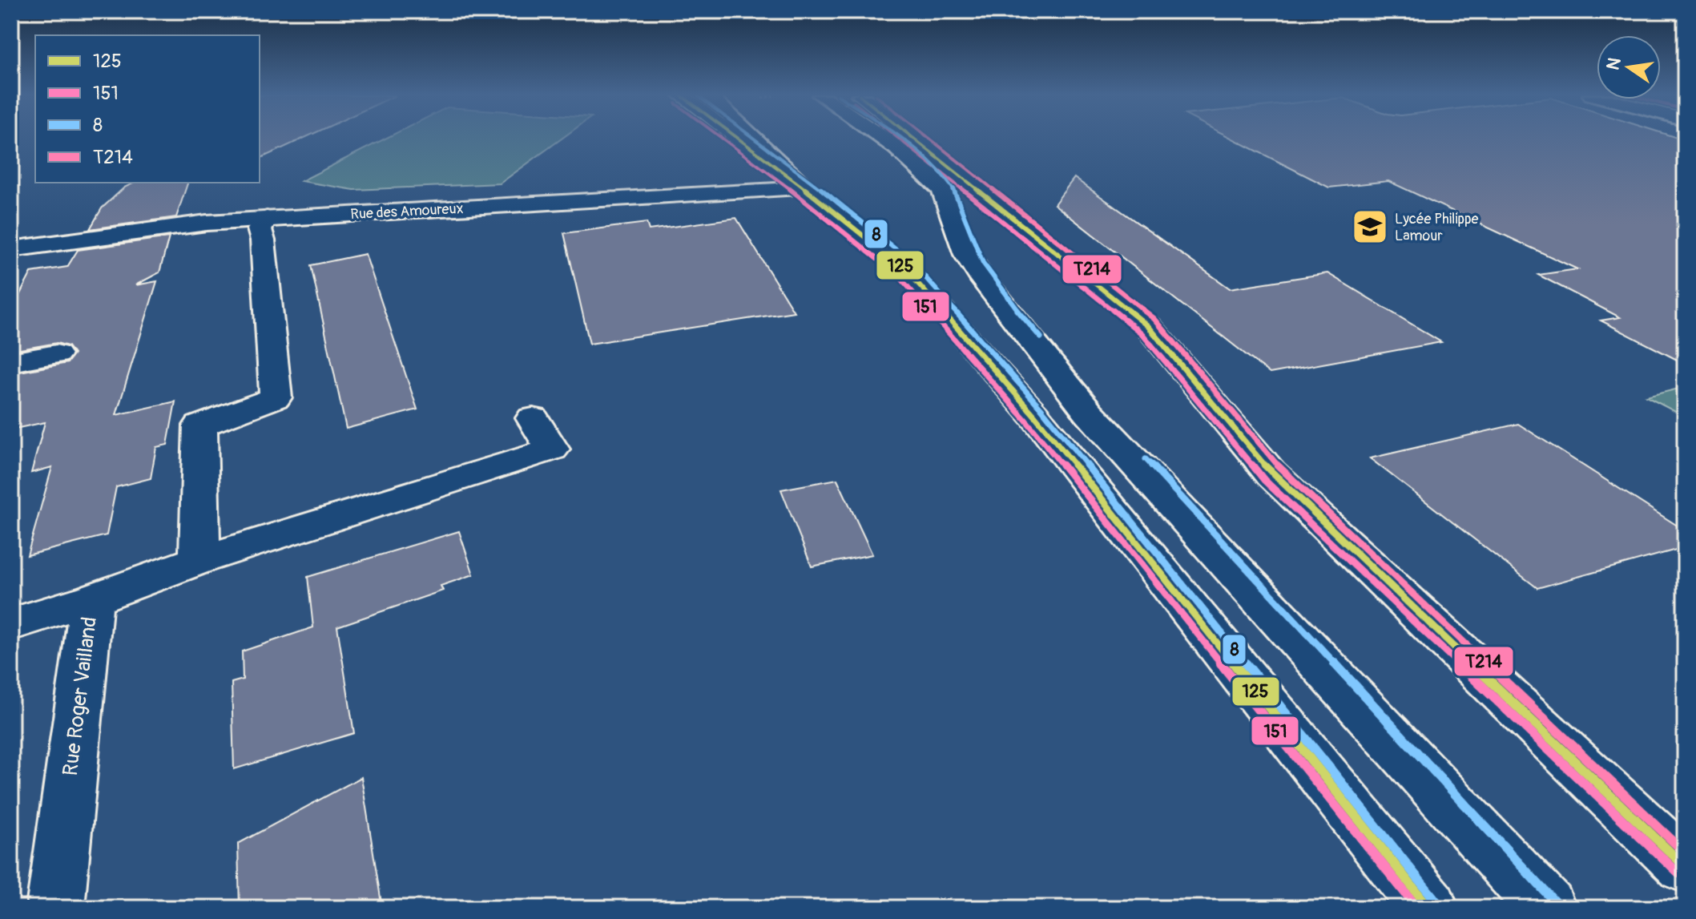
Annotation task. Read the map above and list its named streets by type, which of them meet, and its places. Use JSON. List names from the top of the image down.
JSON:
{
  "streets": {
    "street": ["Rue des Amoureux", "Rue Roger Vailland"]
  },
  "places": {
    "school or university": ["Lycée Philippe Lamour"]
  },
  "lines": [
    "transit line 125",
    "transit line 151",
    "transit line 8",
    "transit line T214"
  ],
  "legend": [
    "125",
    "151",
    "8",
    "T214"
  ],
  "north": "left"
}
